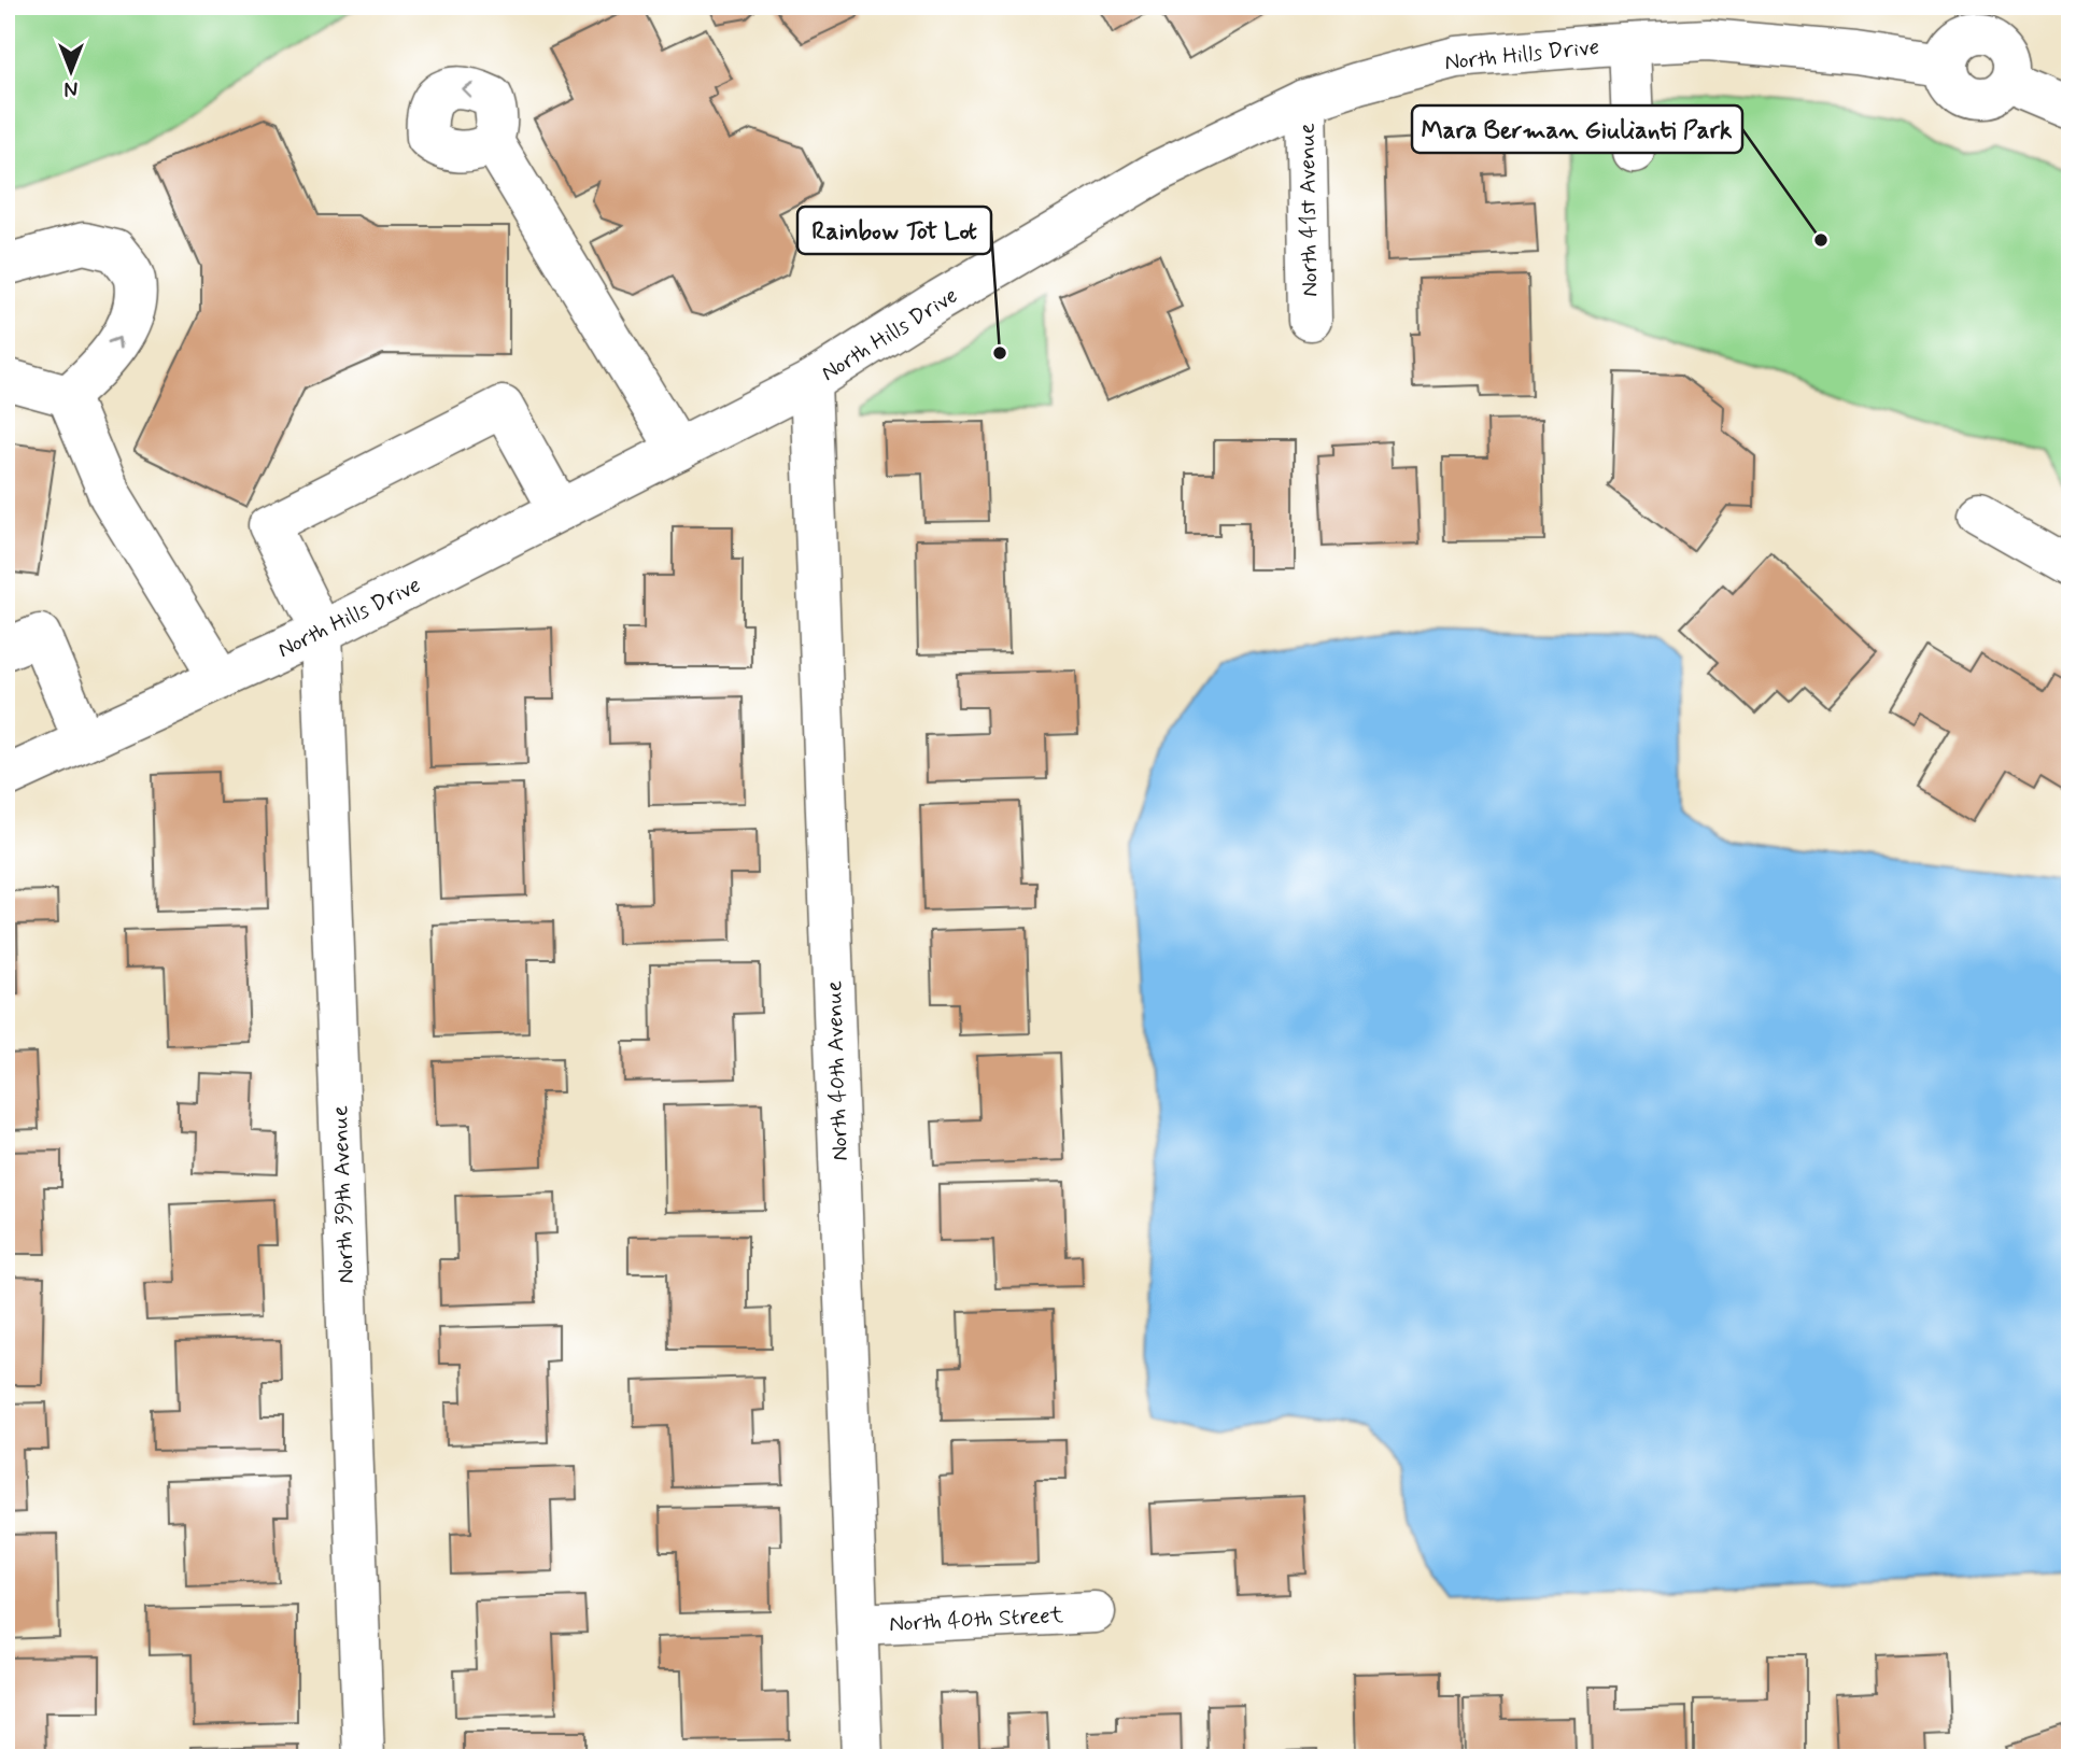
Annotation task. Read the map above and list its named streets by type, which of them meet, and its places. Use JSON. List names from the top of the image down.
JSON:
{
  "streets": {
    "street": [
      "North Hills Drive",
      "North 41st Avenue",
      "North 40th Avenue",
      "North 39th Avenue",
      "North 40th Street"
    ]
  },
  "crossings": [
    ["North Hills Drive", "North 41st Avenue"],
    ["North Hills Drive", "North 40th Avenue"],
    ["North Hills Drive", "North 39th Avenue"],
    ["North 40th Avenue", "North 40th Street"]
  ],
  "places": ["Mara Berman Giulianti Park", "Rainbow Tot Lot"],
  "north": "bottom"
}
